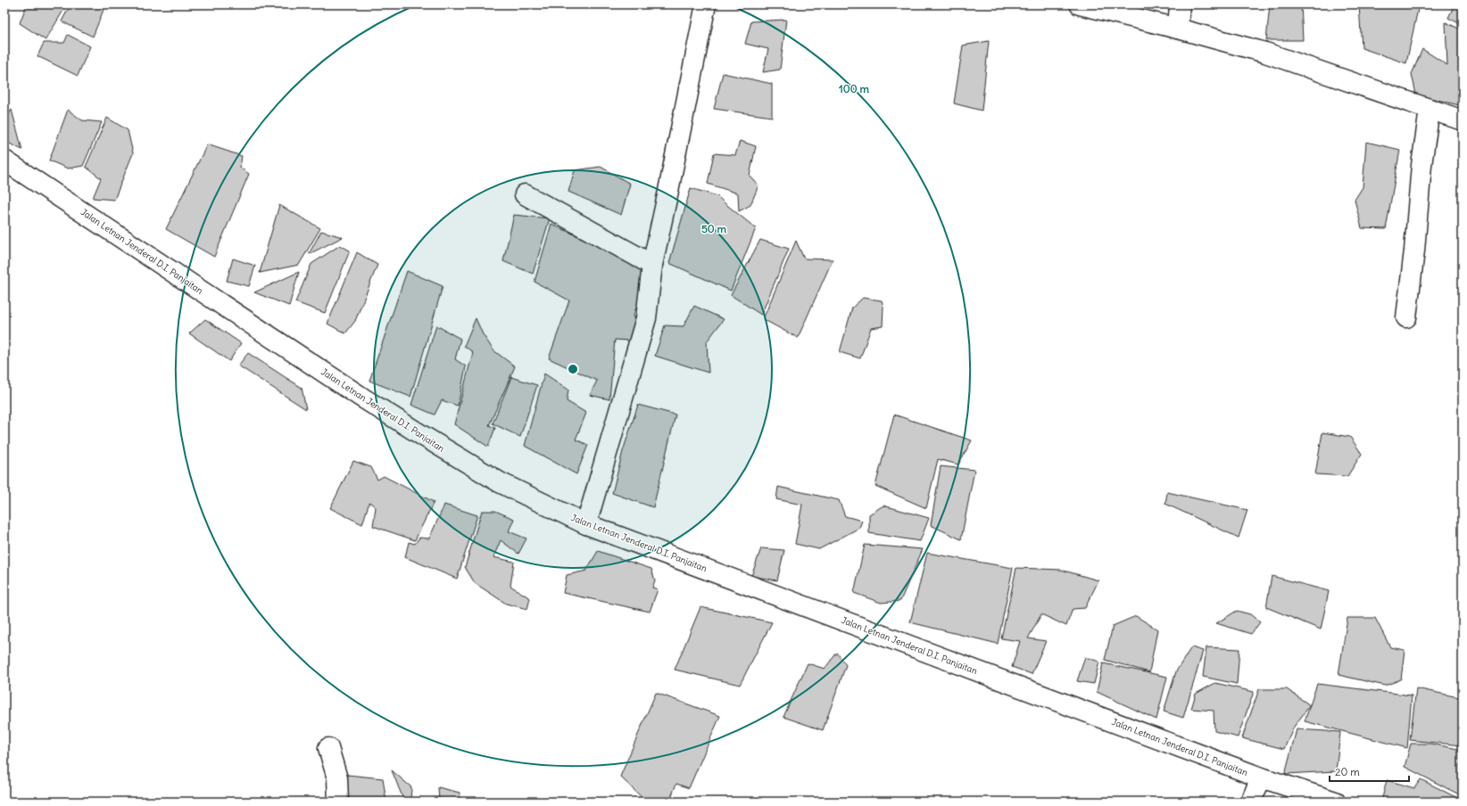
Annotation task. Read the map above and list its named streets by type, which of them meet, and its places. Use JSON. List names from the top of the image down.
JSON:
{
  "streets": {
    "street": ["Jalan Letnan Jenderal D.I. Panjaitan"]
  },
  "scale_bar": "20 m",
  "rings": ["100 m", "50 m"]
}
